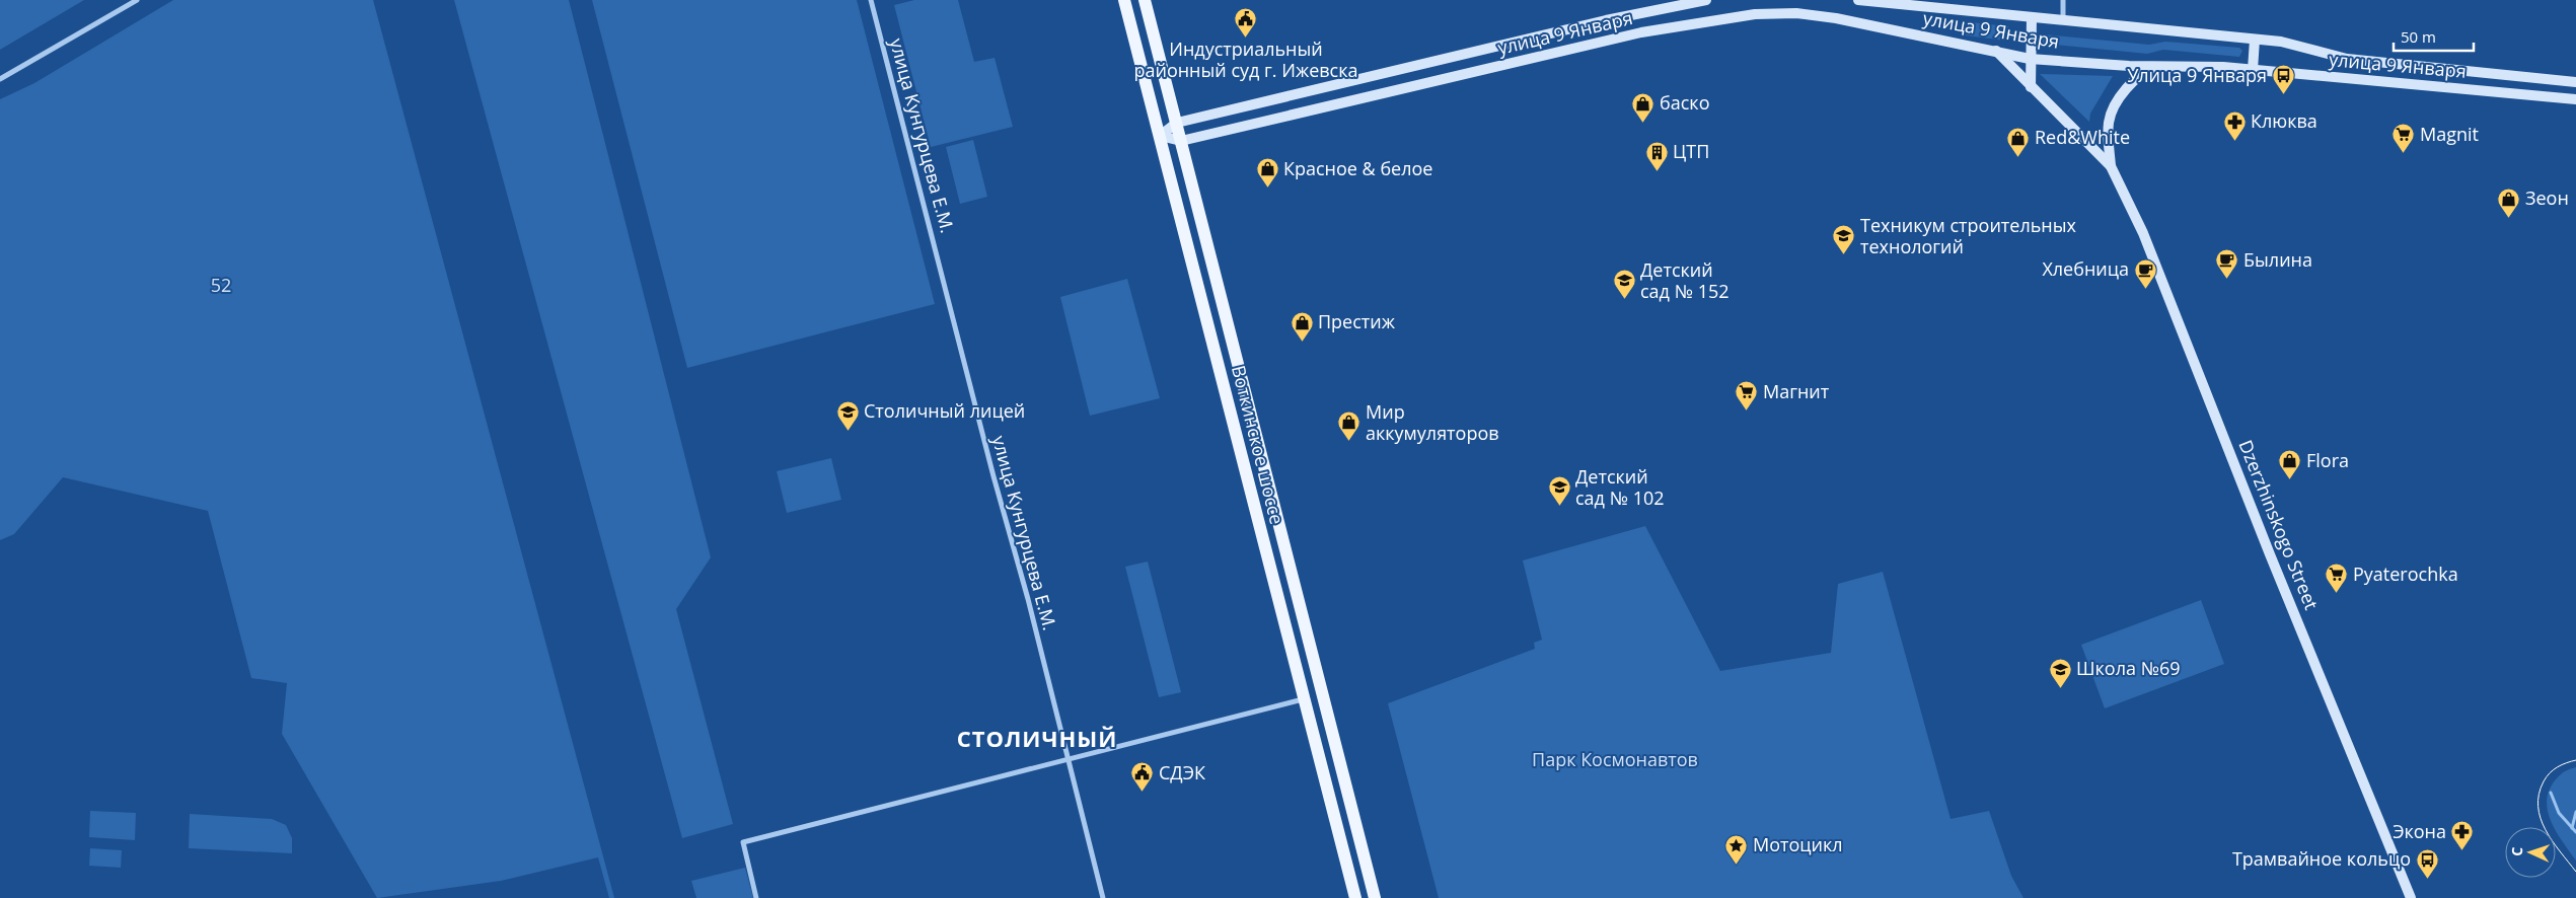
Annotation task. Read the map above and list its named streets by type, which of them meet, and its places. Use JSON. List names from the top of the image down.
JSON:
{
  "streets": {
    "main road": ["улица 9 Января", "Воткинское шоссе", "Dzerzhinskogo Street"],
    "street": ["улица Кунгурцева Е.М."]
  },
  "crossings": [
    ["улица 9 Января", "Воткинское шоссе"],
    ["улица 9 Января", "Dzerzhinskogo Street"]
  ],
  "districts": ["СТОЛИЧНЫЙ"],
  "parks": ["52", "Парк Космонавтов"],
  "places": {
    "public building": ["Индустриальный районный суд г. Ижевска", "СДЭК"],
    "bus stop": ["Улица 9 Января", "Трамвайное кольцо"],
    "shop": [
      "баско",
      "Red&White",
      "Красное & белое",
      "Зеон",
      "Престиж",
      "Мир аккумуляторов",
      "Flora"
    ],
    "pharmacy": ["Клюква", "Экона"],
    "supermarket": ["Magnit", "Магнит", "Pyaterochka"],
    "building": ["ЦТП"],
    "school or university": [
      "Техникум строительных технологий",
      "Детский сад № 152",
      "Столичный лицей",
      "Детский сад № 102",
      "Школа №69"
    ],
    "cafe": ["Былина", "Хлебница"],
    "place": ["Мотоцикл"]
  },
  "scale_bar": "50 m",
  "north": "left"
}
